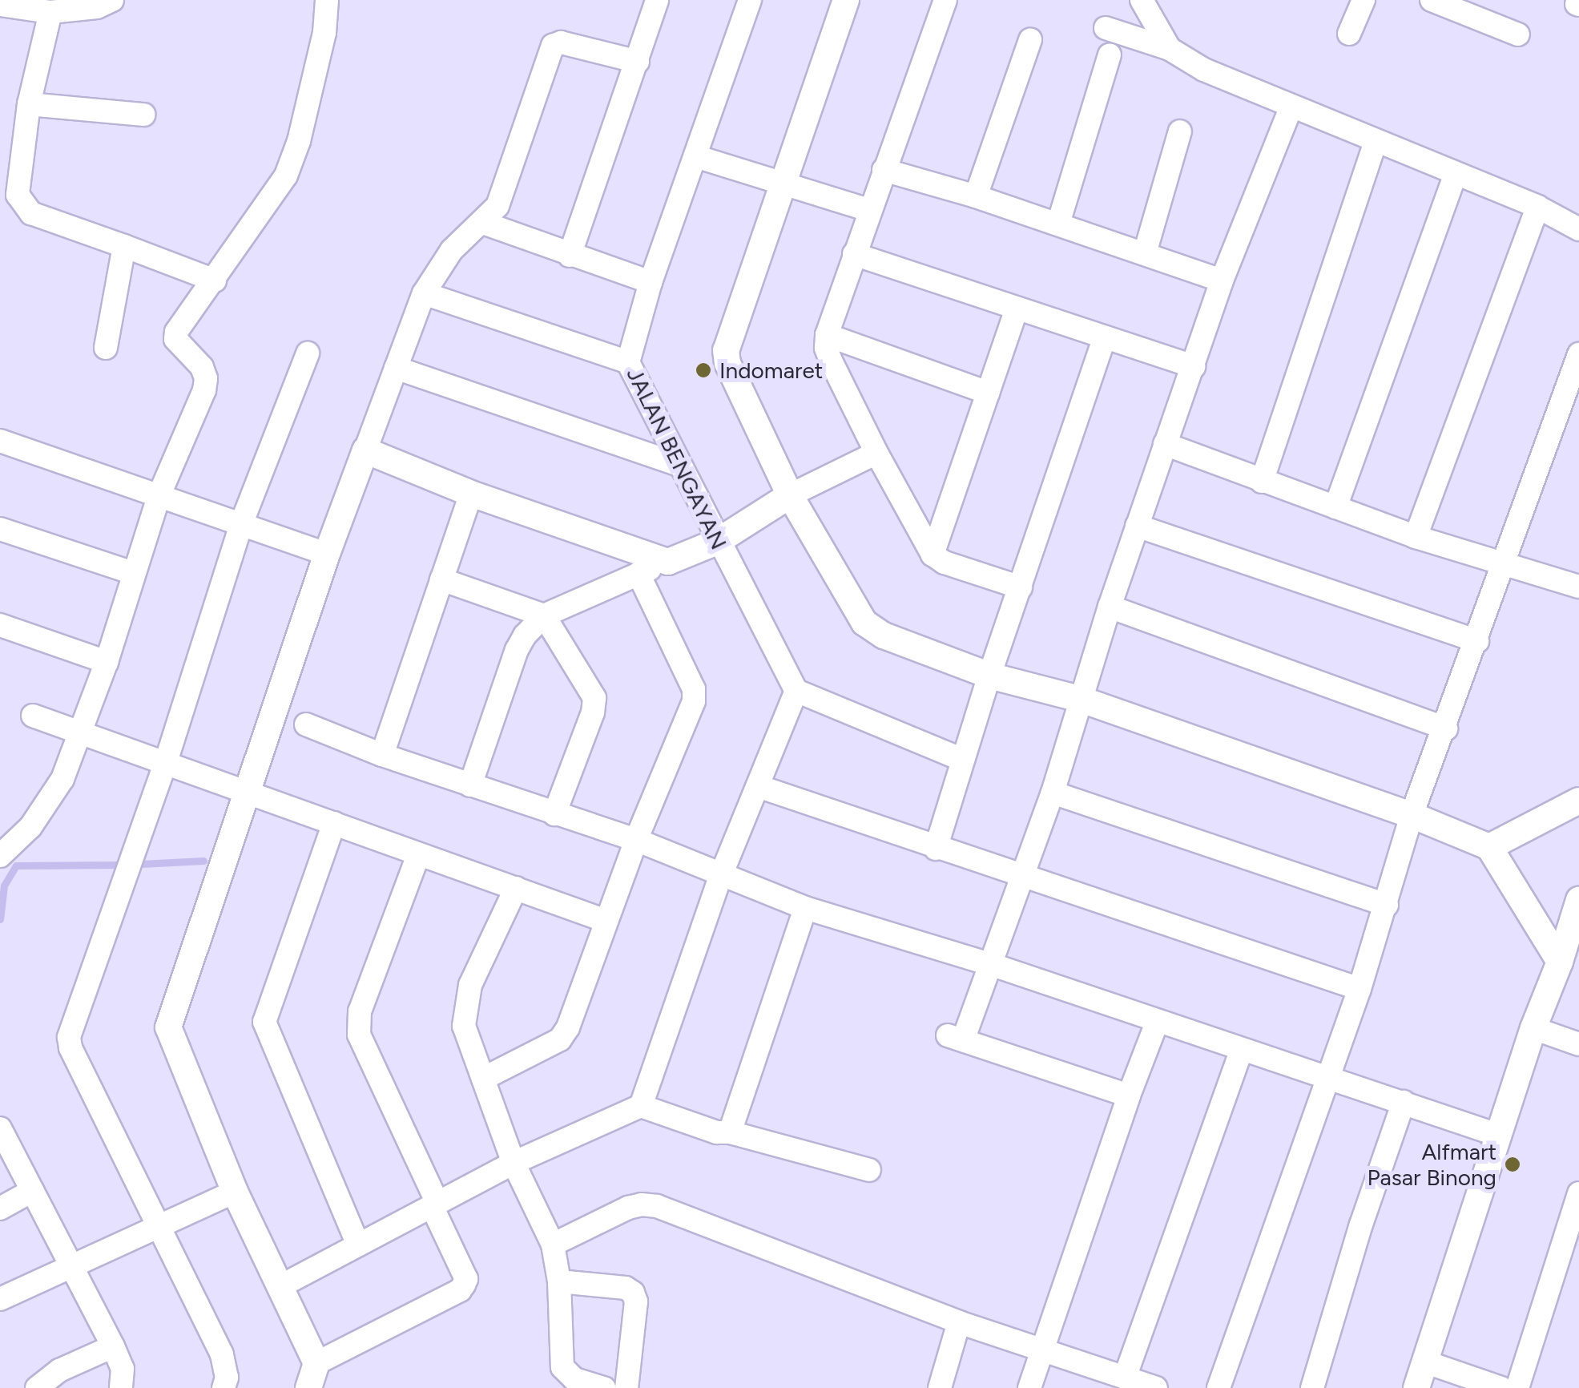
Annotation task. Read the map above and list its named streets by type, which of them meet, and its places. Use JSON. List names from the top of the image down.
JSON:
{
  "streets": {
    "street": ["JALAN BENGAYAN"]
  },
  "places": ["Indomaret", "Alfmart Pasar Binong"]
}
